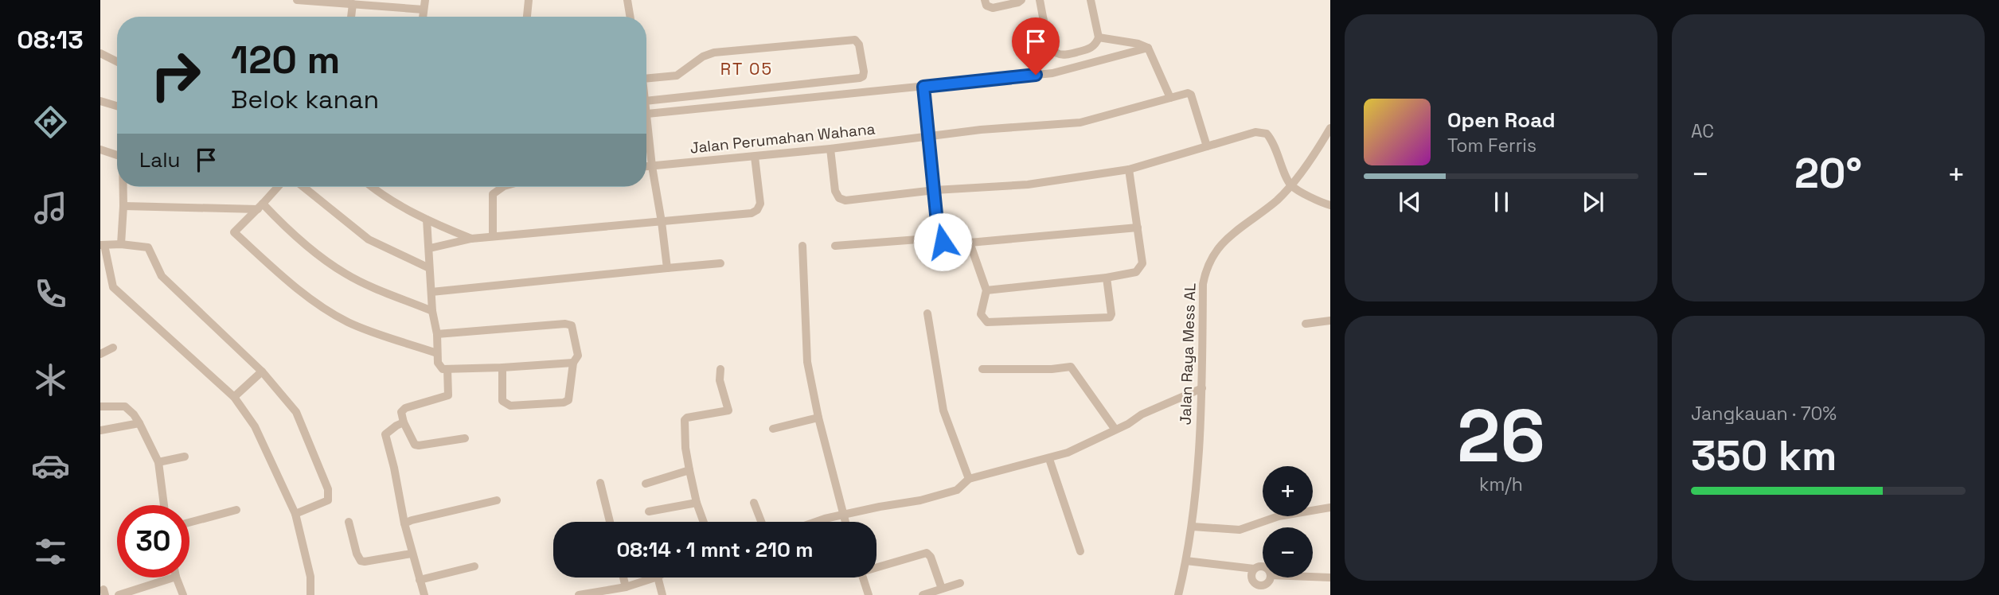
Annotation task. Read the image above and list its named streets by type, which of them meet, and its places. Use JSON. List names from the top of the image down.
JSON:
{
  "streets": {
    "street": ["Jalan Perumahan Wahana", "Jalan Raya Mess AL"]
  },
  "districts": ["RT 05"],
  "page": {
    "tabs": "08:13",
    "tile": [
      "AC",
      ["26", "km/h"],
      ["Jangkauan · 70%", "350 km"]
    ],
    "turn": ["120 m", "Belok kanan"],
    "song": ["Open Road", "Tom Ferris"],
    "then": "Lalu",
    "heat": ["−", "20°", "+"],
    "map_buttons": ["+", "−"],
    "limit": "30",
    "trip": "08:14 · 1 mnt · 210 m"
  }
}
